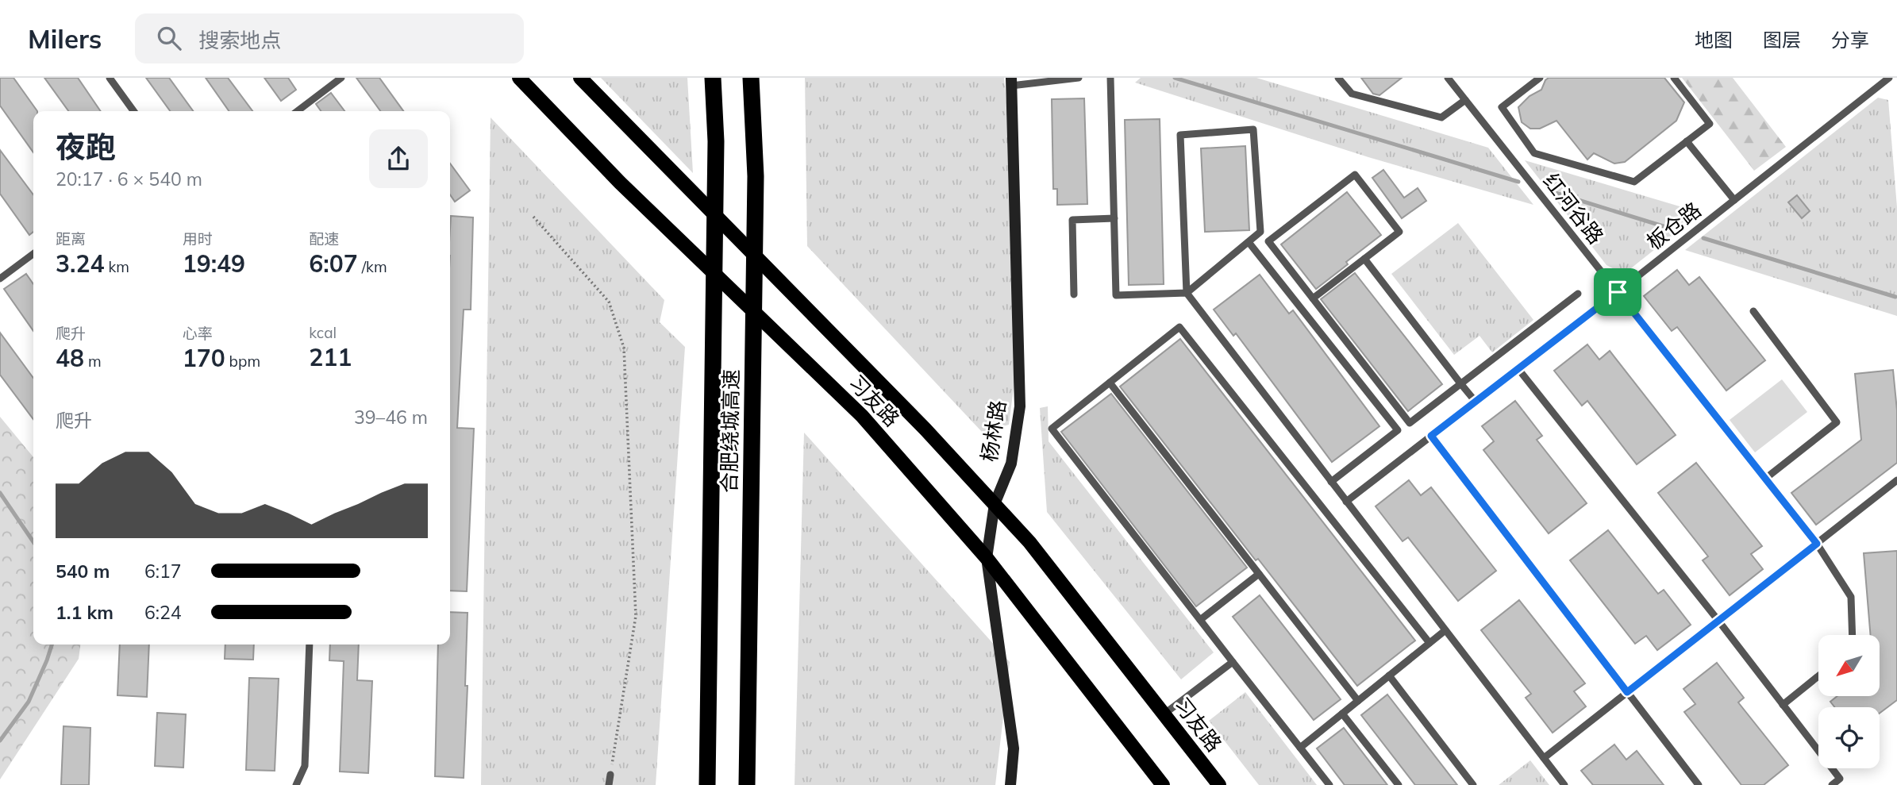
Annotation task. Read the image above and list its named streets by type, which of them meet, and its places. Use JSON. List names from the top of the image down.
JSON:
{
  "streets": {
    "highway": ["合肥绕城高速"],
    "main road": ["习友路"],
    "street": ["杨林路"],
    "lane": ["红河谷路", "板仓路"]
  },
  "crossings": [
    ["红河谷路", "板仓路"],
    ["习友路", "杨林路"]
  ],
  "north": "bottom left",
  "page": {
    "header": "Milers",
    "search": "搜索地点",
    "nav": ["地图", "图层", "分享"],
    "heading": ["夜跑", "20:17 · 6 × 540 m"],
    "stats": [
      ["距离", "3.24 km"],
      ["用时", "19:49"],
      ["配速", "6:07 /km"],
      ["爬升", "48 m"],
      ["心率", "170 bpm"],
      ["kcal", "211"]
    ],
    "chart": ["爬升", "39–46 m"],
    "list": [
      {
        "name": "540 m",
        "note": "6:17"
      },
      {
        "name": "1.1 km",
        "note": "6:24"
      }
    ]
  }
}
